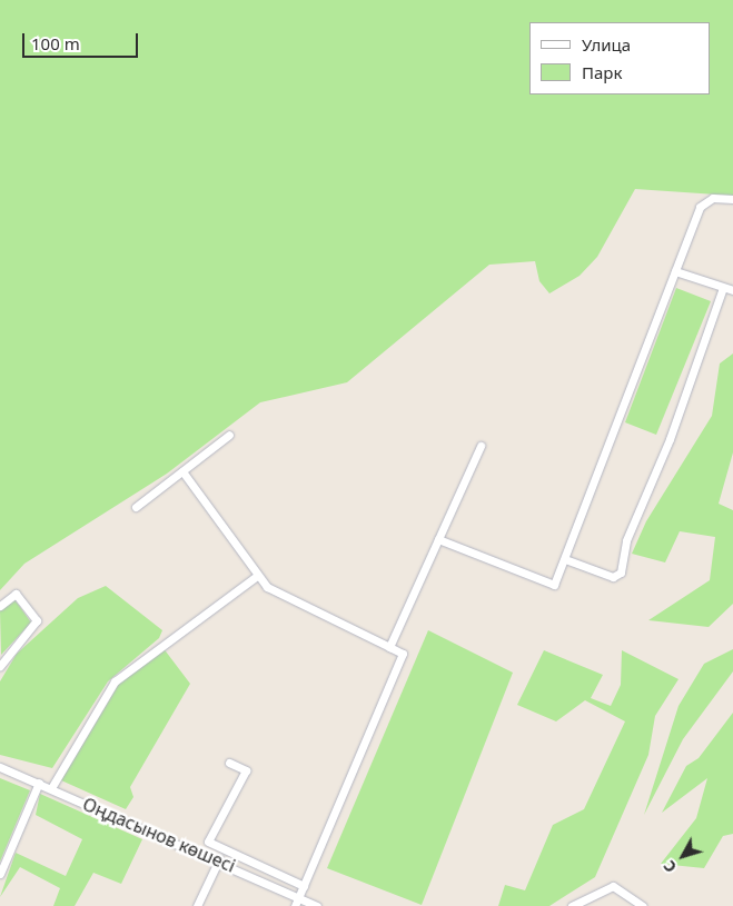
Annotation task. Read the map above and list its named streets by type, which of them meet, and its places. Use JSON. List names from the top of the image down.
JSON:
{
  "streets": {
    "street": ["Оңдасынов көшесі"]
  },
  "legend": ["Улица", "Парк"],
  "scale_bar": "100 m",
  "north": "bottom left"
}
